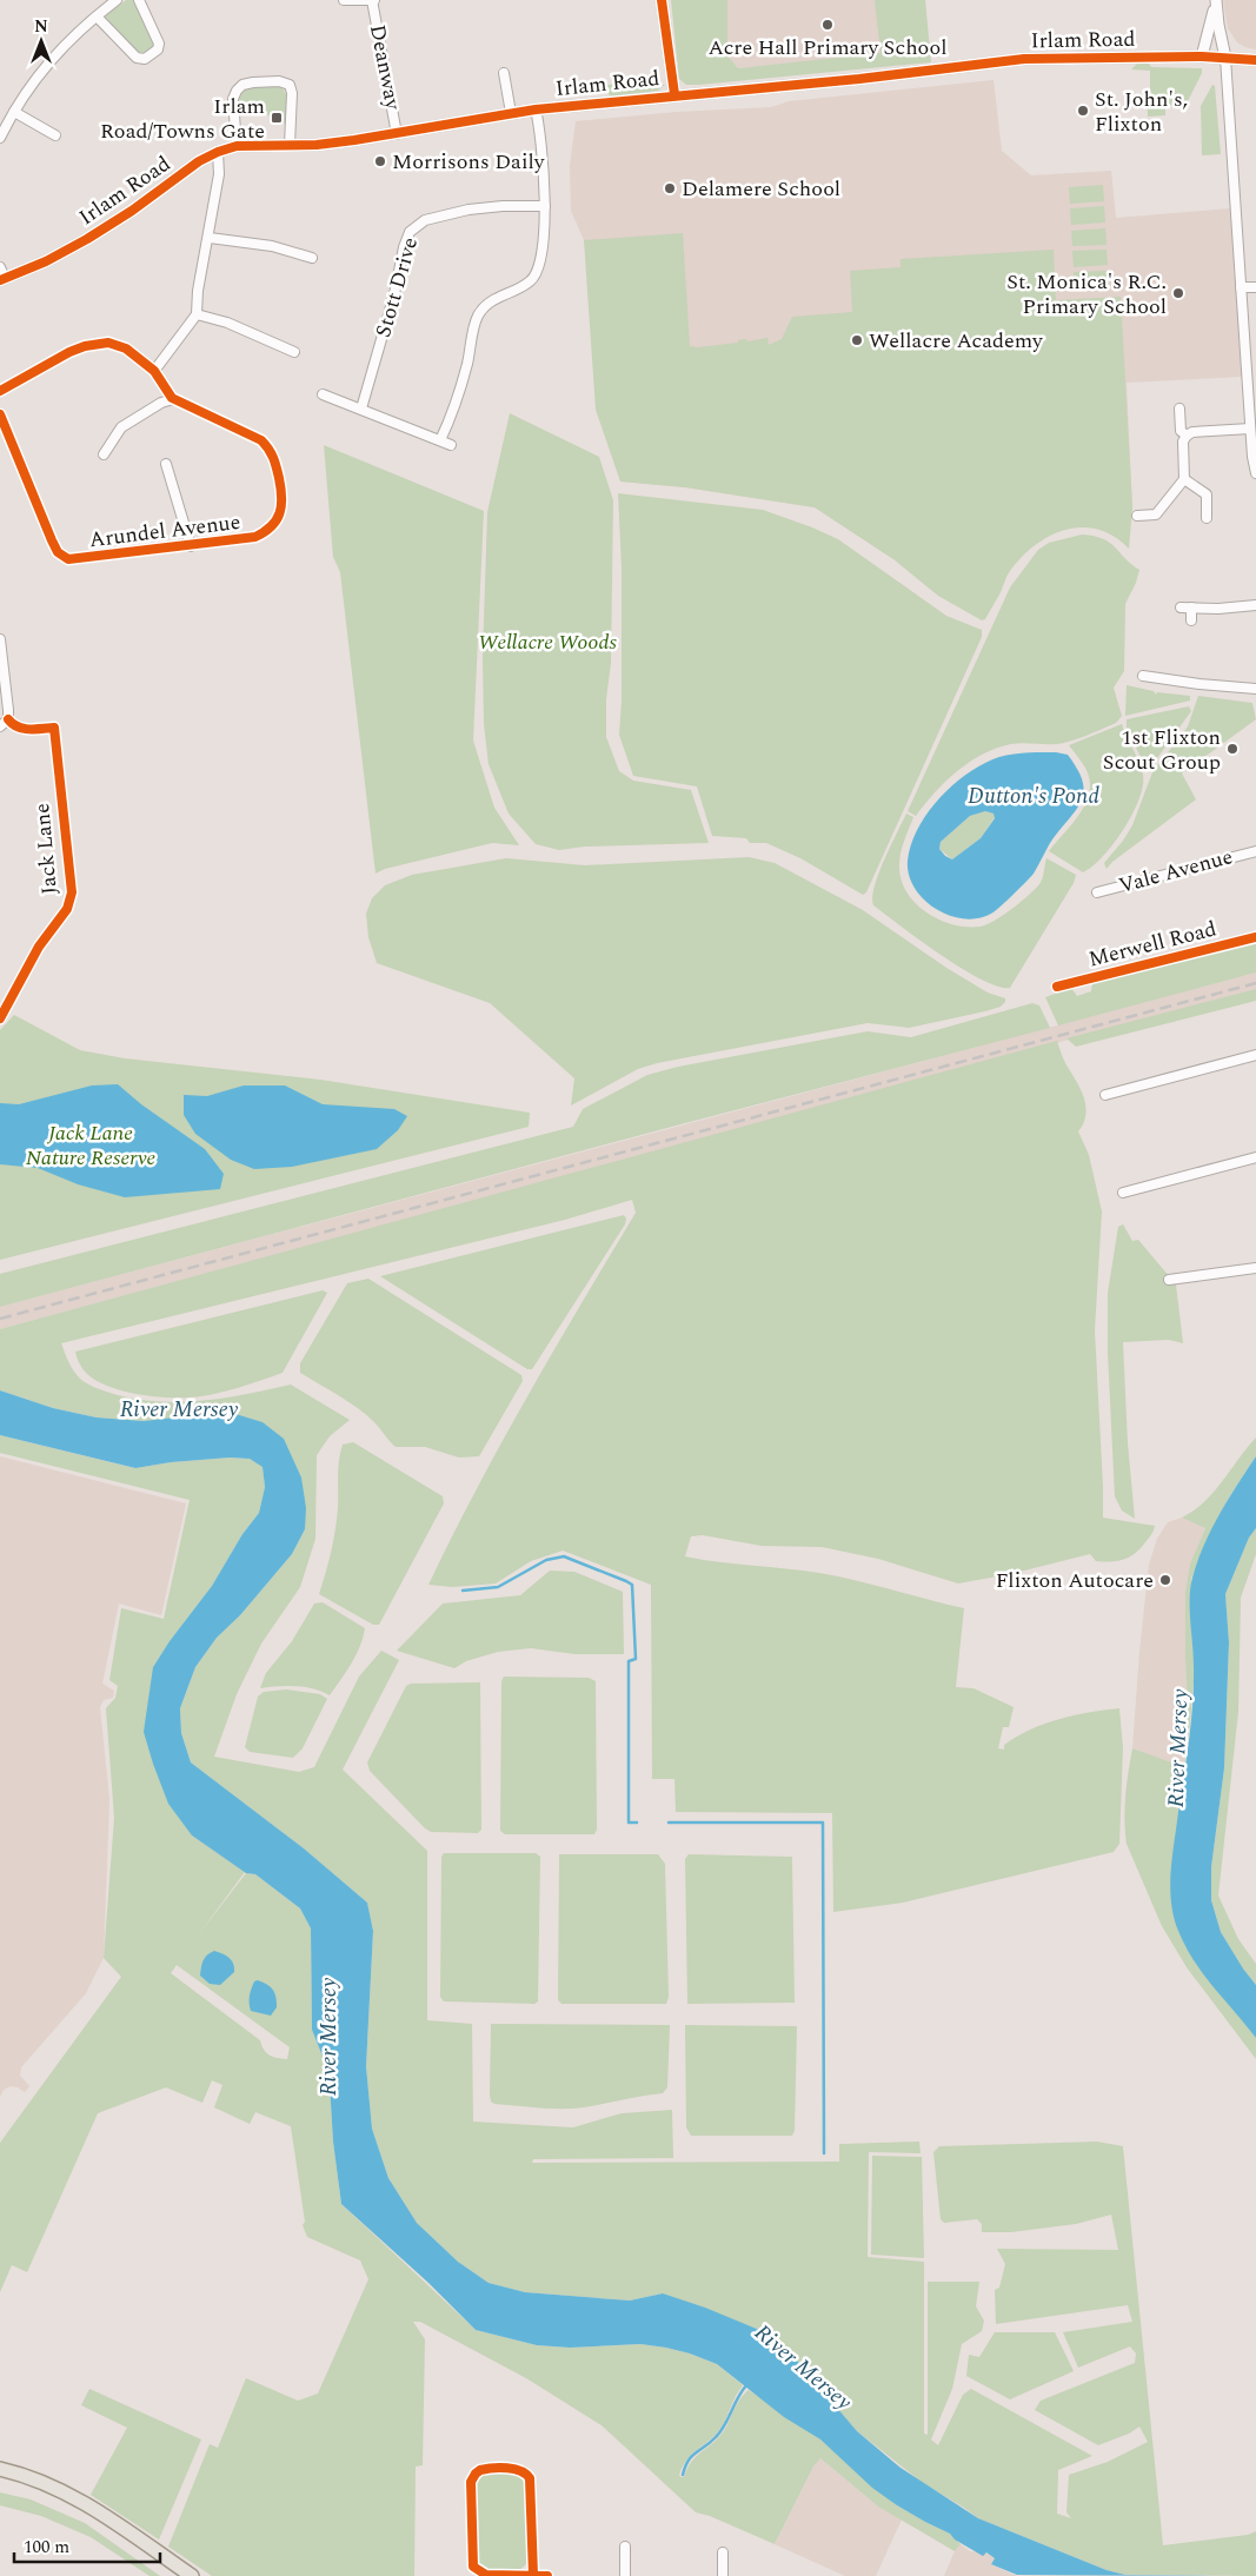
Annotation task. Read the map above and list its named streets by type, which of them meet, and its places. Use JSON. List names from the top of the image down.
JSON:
{
  "streets": {
    "street": [
      "Irlam Road",
      "Deanway",
      "Stott Drive",
      "Arundel Avenue",
      "Jack Lane",
      "Vale Avenue",
      "Merwell Road"
    ]
  },
  "crossings": [
    ["Irlam Road", "Deanway"]
  ],
  "water": ["Dutton's Pond", "River Mersey"],
  "parks": ["Wellacre Woods", "Jack Lane Nature Reserve"],
  "places": {
    "other": [
      "Acre Hall Primary School",
      "St. John's, Flixton",
      "Morrisons Daily",
      "Delamere School",
      "St. Monica's R.C. Primary School",
      "Wellacre Academy",
      "1st Flixton Scout Group",
      "Flixton Autocare"
    ],
    "transit": ["Irlam Road/Towns Gate"]
  },
  "scale_bar": "100 m",
  "north": "top"
}
